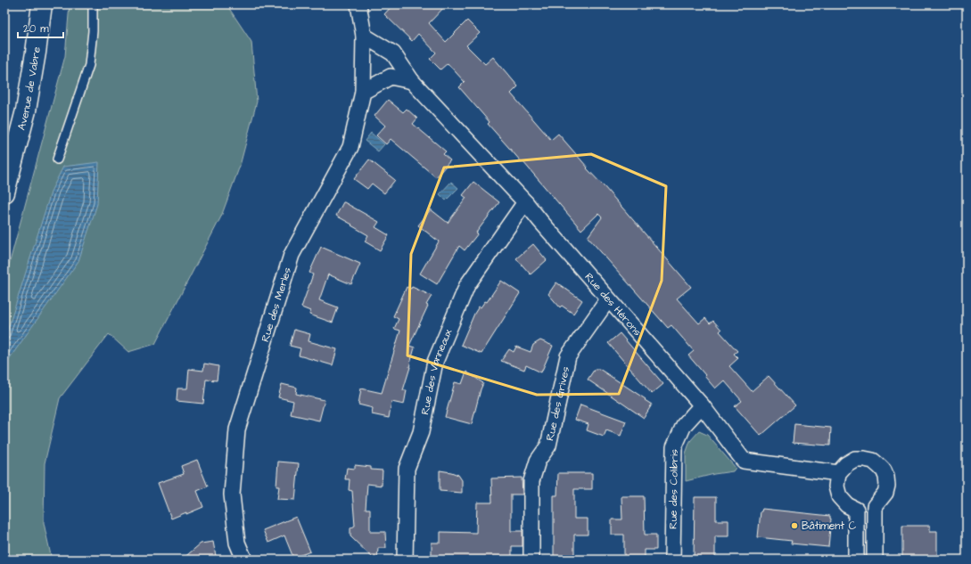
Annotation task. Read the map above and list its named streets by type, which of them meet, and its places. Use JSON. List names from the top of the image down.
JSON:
{
  "streets": {
    "main road": ["Avenue de Vabre"],
    "street": [
      "Rue des Hérons",
      "Rue des Merles",
      "Rue des Vanneaux",
      "Rue des Grives",
      "Rue des Colibris"
    ]
  },
  "crossings": [
    ["Rue des Hérons", "Rue des Vanneaux"],
    ["Rue des Hérons", "Rue des Grives"],
    ["Rue des Hérons", "Rue des Colibris"]
  ],
  "places": ["Bâtiment C"],
  "scale_bar": "20 m"
}
